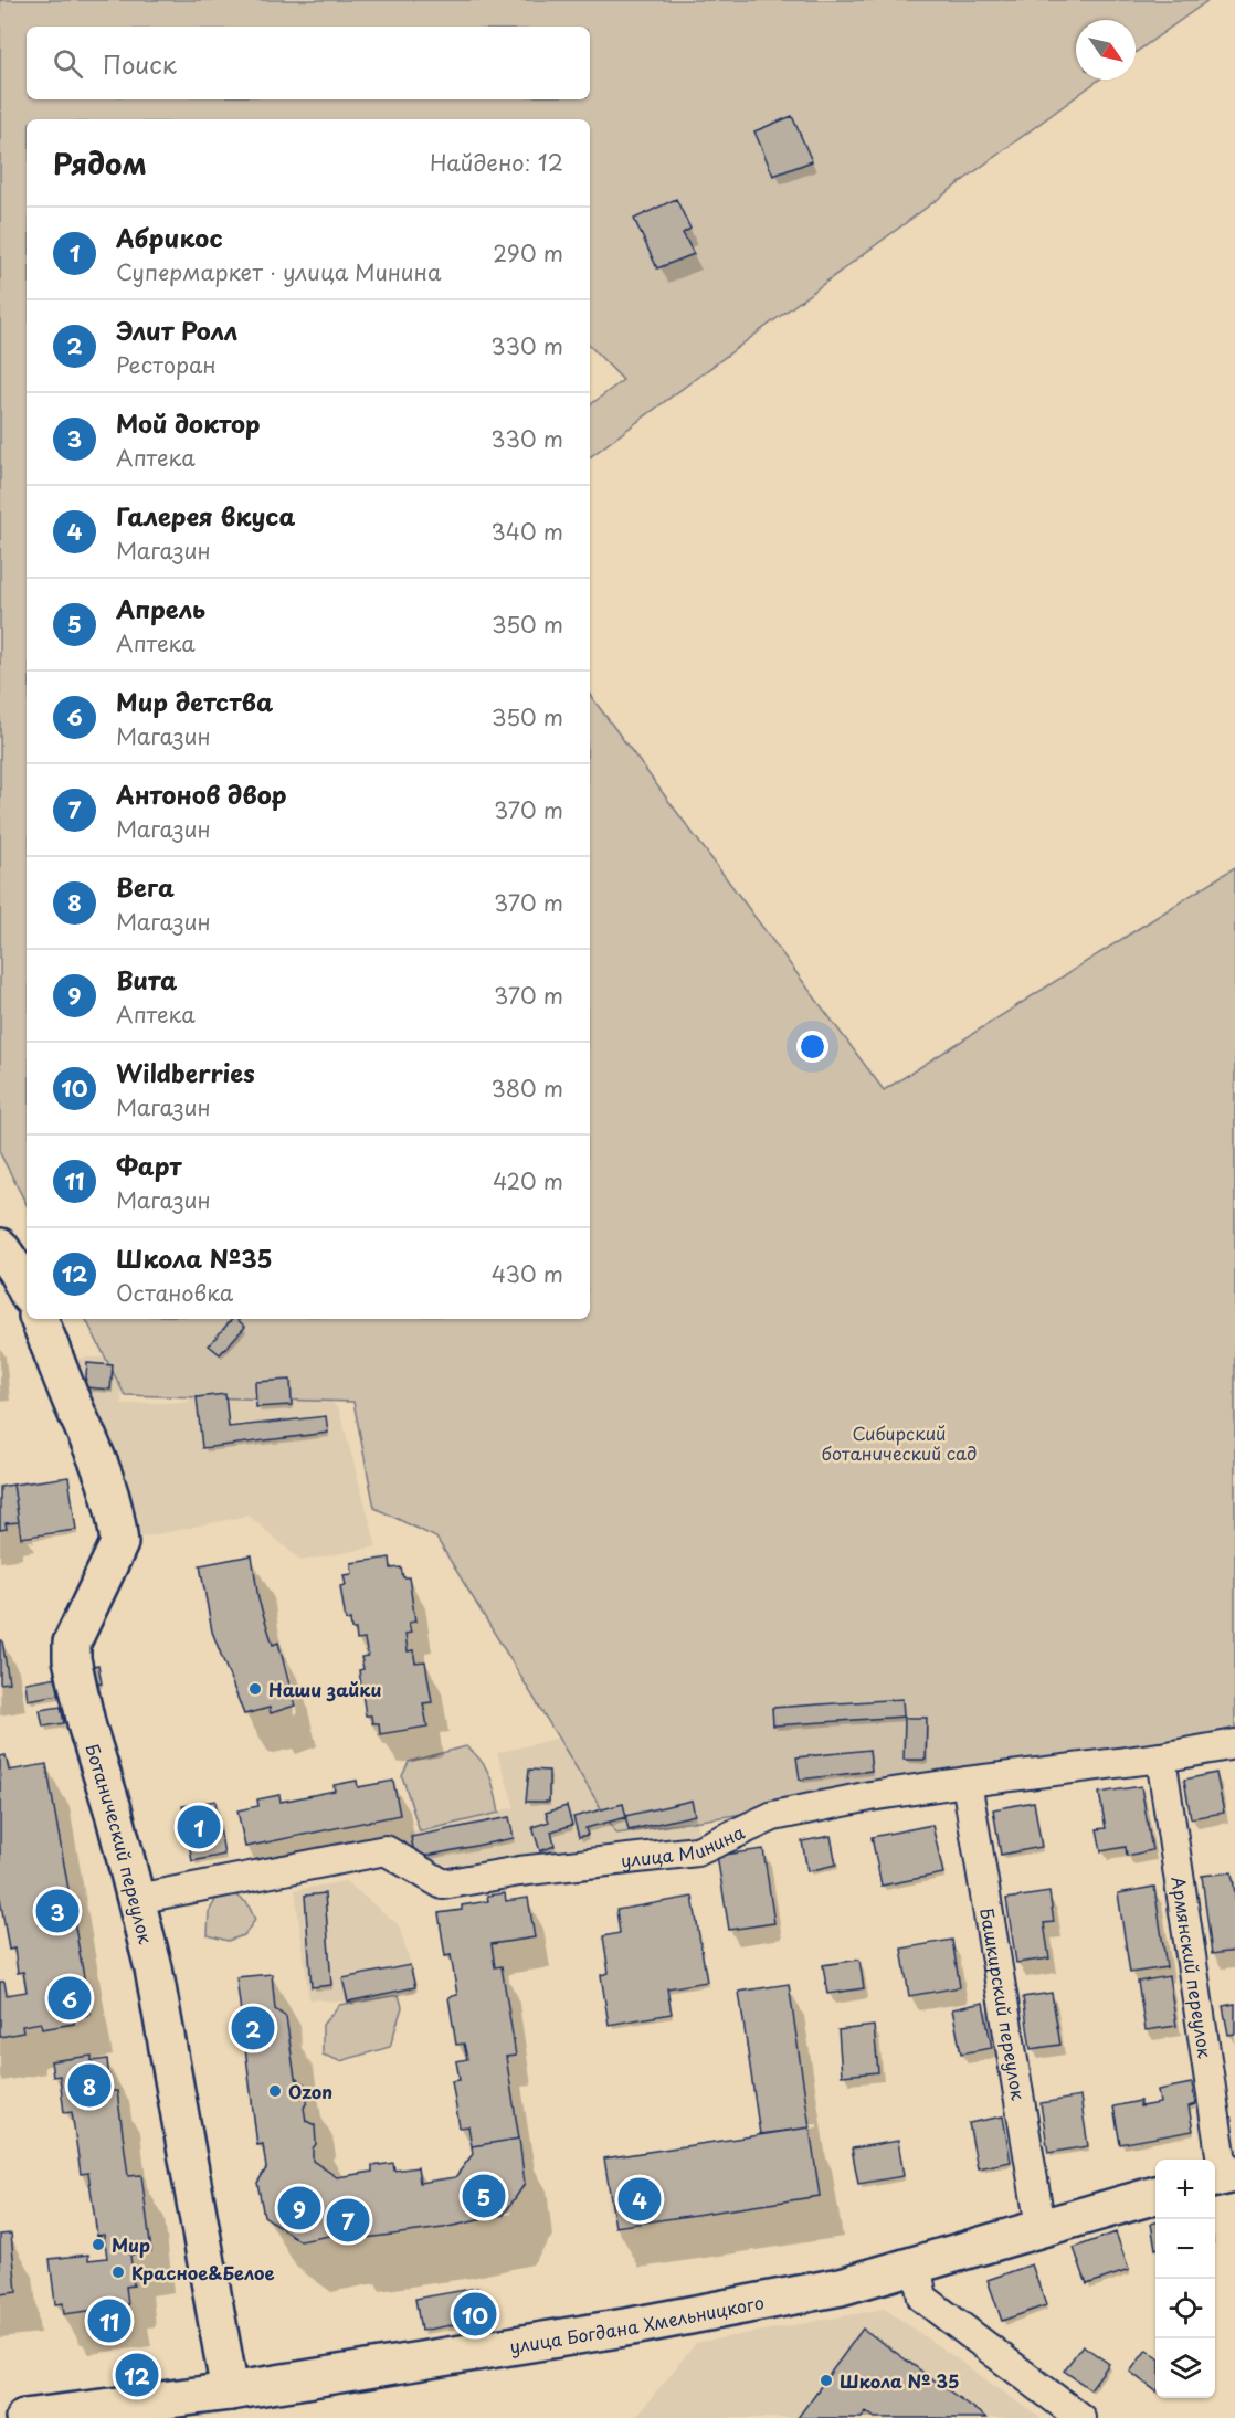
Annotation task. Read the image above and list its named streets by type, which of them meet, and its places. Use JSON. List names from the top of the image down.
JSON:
{
  "streets": {
    "street": [
      "Ботанический переулок",
      "улица Минина",
      "Армянский переулок",
      "Башкирский переулок",
      "улица Богдана Хмельницкого"
    ]
  },
  "crossings": [
    ["Ботанический переулок", "улица Минина"],
    ["Ботанический переулок", "улица Богдана Хмельницкого"],
    ["улица Минина", "Армянский переулок"],
    ["улица Минина", "Башкирский переулок"],
    ["Башкирский переулок", "улица Богдана Хмельницкого"]
  ],
  "parks": ["Сибирский ботанический сад"],
  "places": [
    "Наши зайки",
    "Ozon",
    "Мир",
    "Красное&Белое",
    "Школа № 35"
  ],
  "north": "bottom right",
  "page": {
    "search": "Поиск",
    "heading": ["Рядом", "Найдено: 12"],
    "list": [
      {
        "mark": "1",
        "name": "Абрикос",
        "note": "Супермаркет · улица Минина",
        "value": "290 m"
      },
      {
        "mark": "2",
        "name": "Элит Ролл",
        "note": "Ресторан",
        "value": "330 m"
      },
      {
        "mark": "3",
        "name": "Мой доктор",
        "note": "Аптека",
        "value": "330 m"
      },
      {
        "mark": "4",
        "name": "Галерея вкуса",
        "note": "Магазин",
        "value": "340 m"
      },
      {
        "mark": "5",
        "name": "Апрель",
        "note": "Аптека",
        "value": "350 m"
      },
      {
        "mark": "6",
        "name": "Мир детства",
        "note": "Магазин",
        "value": "350 m"
      },
      {
        "mark": "7",
        "name": "Антонов двор",
        "note": "Магазин",
        "value": "370 m"
      },
      {
        "mark": "8",
        "name": "Вега",
        "note": "Магазин",
        "value": "370 m"
      },
      {
        "mark": "9",
        "name": "Вита",
        "note": "Аптека",
        "value": "370 m"
      },
      {
        "mark": "10",
        "name": "Wildberries",
        "note": "Магазин",
        "value": "380 m"
      },
      {
        "mark": "11",
        "name": "Фарт",
        "note": "Магазин",
        "value": "420 m"
      },
      {
        "mark": "12",
        "name": "Школа №35",
        "note": "Остановка",
        "value": "430 m"
      }
    ],
    "pins": [
      "1",
      "3",
      "6",
      "2",
      "8",
      "5",
      "4",
      "9",
      "7",
      "10",
      "11",
      "12"
    ],
    "map_buttons": ["+", "−"]
  }
}
